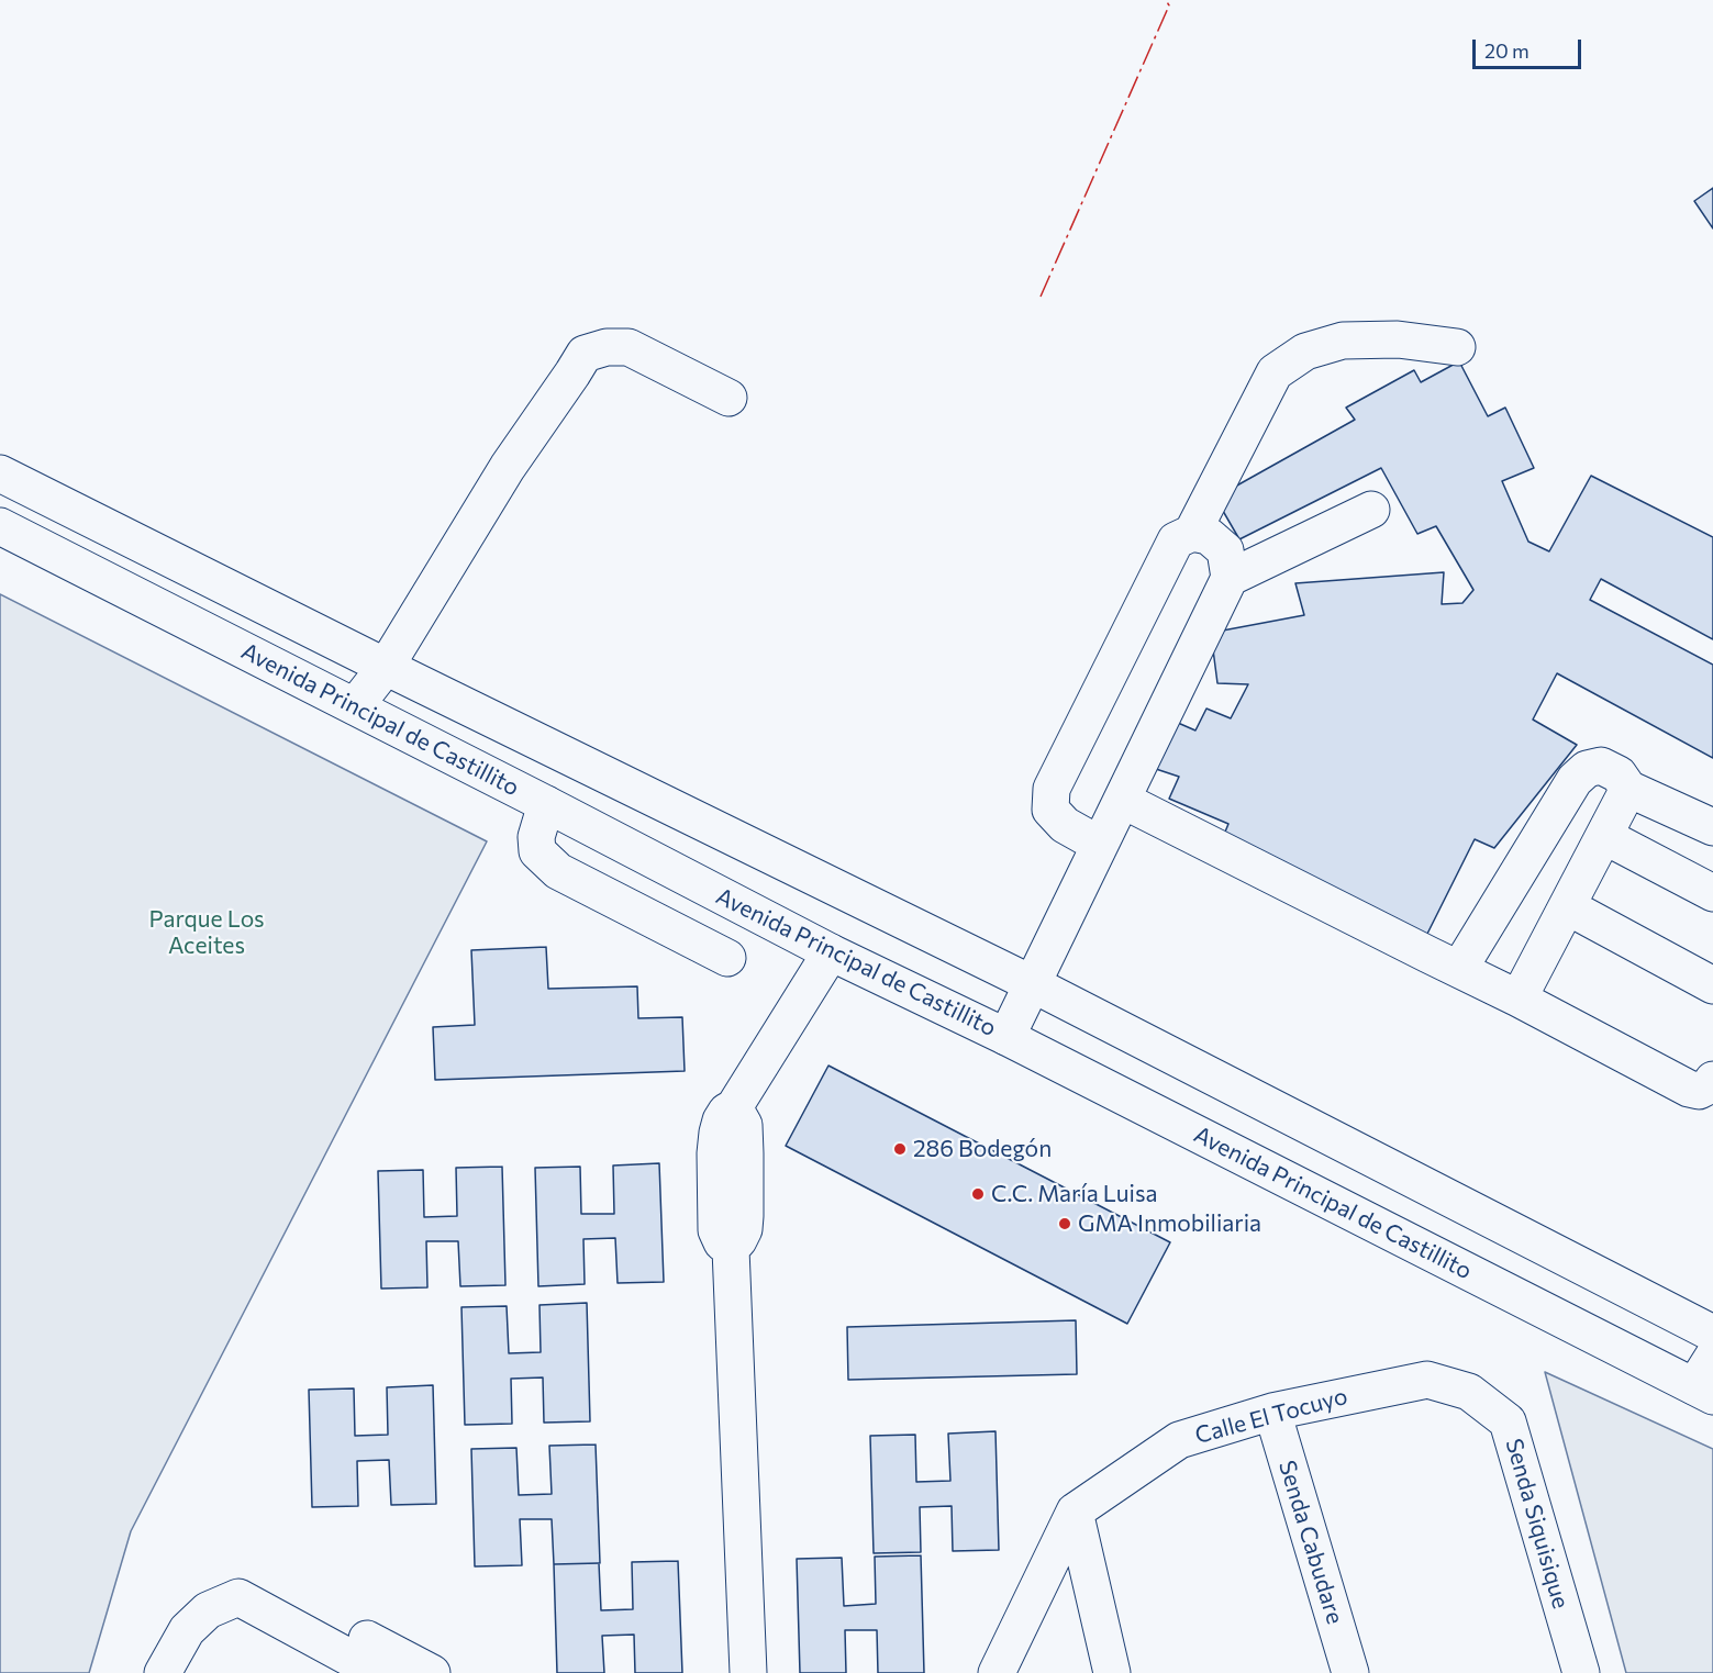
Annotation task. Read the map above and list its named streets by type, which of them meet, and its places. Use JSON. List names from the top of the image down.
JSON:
{
  "streets": {
    "main road": [
      "Avenida Principal de Castillito",
      "Calle El Tocuyo",
      "Senda Siquisique",
      "Senda Cabudare"
    ]
  },
  "crossings": [
    ["Calle El Tocuyo", "Senda Siquisique"],
    ["Calle El Tocuyo", "Senda Cabudare"]
  ],
  "parks": ["Parque Los Aceites"],
  "places": ["286 Bodegón", "C.C. María Luisa", "GMA Inmobiliaria"],
  "scale_bar": "20 m"
}
